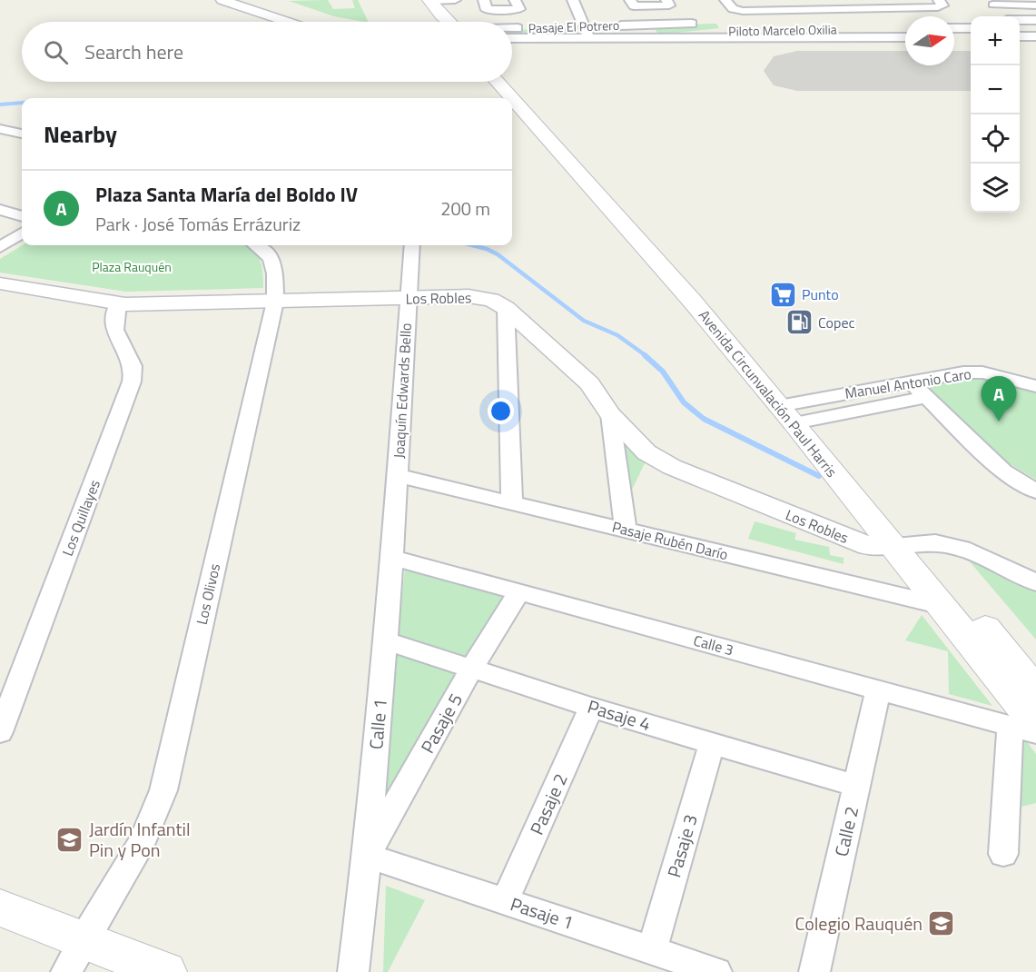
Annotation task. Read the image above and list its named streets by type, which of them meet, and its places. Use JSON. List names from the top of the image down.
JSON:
{
  "streets": {
    "main road": ["Avenida Circunvalación Paul Harris"],
    "street": [
      "Pasaje El Potrero",
      "Piloto Marcelo Oxilia",
      "Los Robles",
      "Manuel Antonio Caro",
      "Joaquín Edwards Bello",
      "Los Quillayes",
      "Pasaje Rubén Darío",
      "Los Olivos",
      "Calle 3",
      "Pasaje 4",
      "Pasaje 5",
      "Calle 1",
      "Pasaje 2",
      "Calle 2",
      "Pasaje 3",
      "Pasaje 1"
    ]
  },
  "crossings": [
    ["Los Robles", "Joaquín Edwards Bello"],
    ["Los Robles", "Avenida Circunvalación Paul Harris"],
    ["Los Robles", "Los Quillayes"],
    ["Los Robles", "Los Olivos"],
    ["Manuel Antonio Caro", "Avenida Circunvalación Paul Harris"],
    ["Joaquín Edwards Bello", "Pasaje Rubén Darío"],
    ["Joaquín Edwards Bello", "Calle 1"],
    ["Avenida Circunvalación Paul Harris", "Pasaje Rubén Darío"],
    ["Avenida Circunvalación Paul Harris", "Calle 3"],
    ["Pasaje Rubén Darío", "Calle 1"],
    ["Calle 3", "Pasaje 5"],
    ["Calle 3", "Calle 1"],
    ["Calle 3", "Calle 2"],
    ["Pasaje 4", "Pasaje 5"],
    ["Pasaje 4", "Calle 1"],
    ["Pasaje 4", "Pasaje 2"],
    ["Pasaje 4", "Calle 2"],
    ["Pasaje 4", "Pasaje 3"],
    ["Pasaje 5", "Calle 1"],
    ["Pasaje 5", "Pasaje 1"],
    ["Calle 1", "Pasaje 1"],
    ["Pasaje 2", "Pasaje 1"],
    ["Pasaje 3", "Pasaje 1"]
  ],
  "parks": ["Plaza Rauquén"],
  "places": {
    "supermarket": ["Punto"],
    "fuel station": ["Copec"],
    "school or university": ["Jardín Infantil Pin y Pon", "Colegio Rauquén"]
  },
  "north": "right",
  "page": {
    "map_buttons": ["+", "−"],
    "search": "Search here",
    "heading": "Nearby",
    "list": [
      {
        "mark": "A",
        "name": "Plaza Santa María del Boldo IV",
        "note": "Park · José Tomás Errázuriz",
        "value": "200 m"
      }
    ],
    "pins": "A"
  }
}
